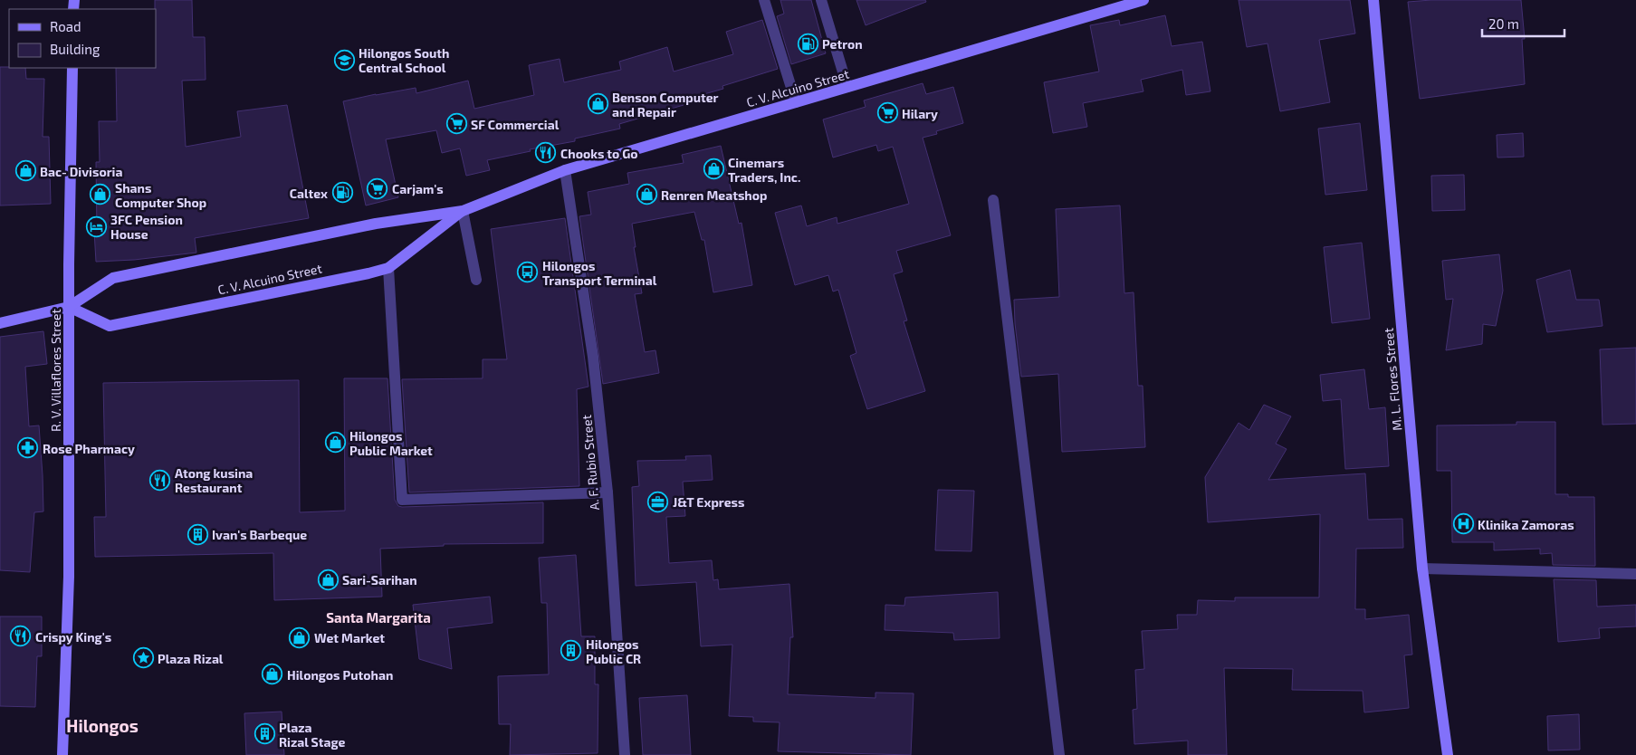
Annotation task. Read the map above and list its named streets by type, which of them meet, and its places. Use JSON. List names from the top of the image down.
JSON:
{
  "streets": {
    "street": [
      "C. V. Alcuino Street",
      "R. V. Villaflores Street",
      "M. L. Flores Street",
      "A. F. Rubio Street"
    ]
  },
  "crossings": [
    ["C. V. Alcuino Street", "R. V. Villaflores Street"],
    ["C. V. Alcuino Street", "A. F. Rubio Street"]
  ],
  "districts": ["Santa Margarita", "Hilongos"],
  "places": {
    "fuel station": ["Petron", "Caltex"],
    "school or university": ["Hilongos South Central School"],
    "shop": [
      "Benson Computer and Repair",
      "Cinemars Traders, Inc.",
      "Bac- Divisoria",
      "Shans Computer Shop",
      "Renren Meatshop",
      "Hilongos Public Market",
      "Sari-Sarihan",
      "Wet Market",
      "Hilongos Putohan"
    ],
    "supermarket": ["Hilary", "SF Commercial", "Carjam's"],
    "restaurant": ["Chooks to Go", "Atong kusina Restaurant", "Crispy King's"],
    "hotel": ["3FC Pension House"],
    "bus stop": ["Hilongos Transport Terminal"],
    "pharmacy": ["Rose Pharmacy"],
    "office": ["J&T Express"],
    "hospital": ["Klinika Zamoras"],
    "building": ["Ivan's Barbeque", "Hilongos Public CR", "Plaza Rizal Stage"],
    "place": ["Plaza Rizal"]
  },
  "legend": ["Road", "Building"],
  "scale_bar": "20 m"
}
